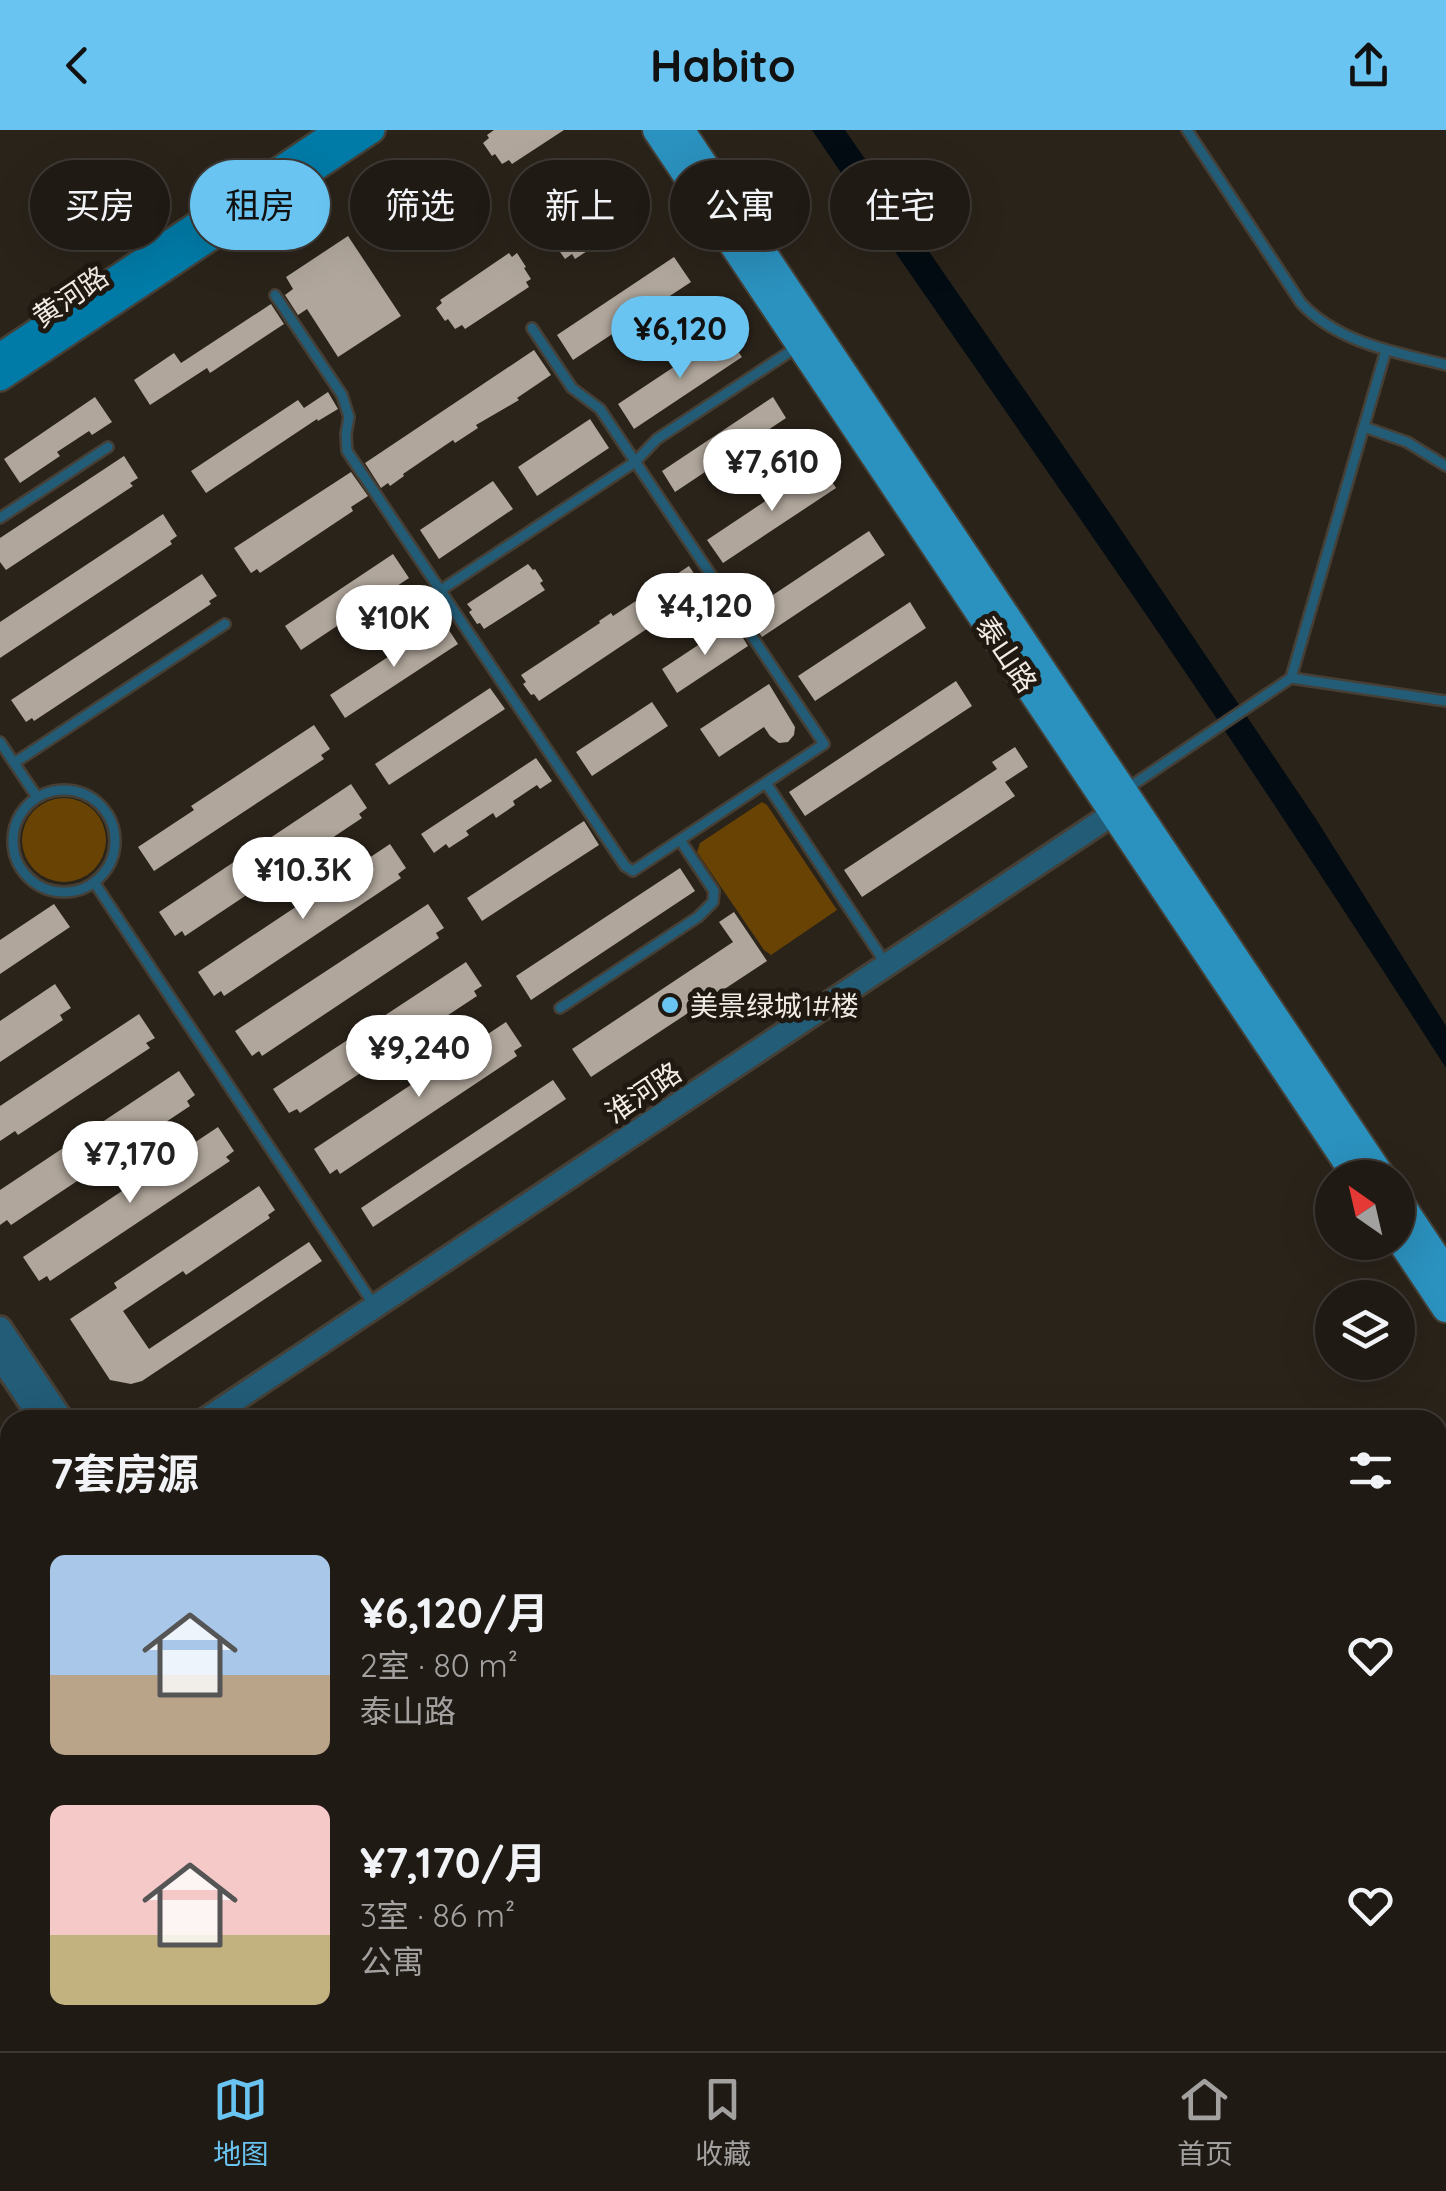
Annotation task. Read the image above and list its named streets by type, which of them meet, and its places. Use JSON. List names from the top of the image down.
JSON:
{
  "streets": {
    "main road": ["黄河路", "泰山路"],
    "street": ["淮河路"]
  },
  "crossings": [
    ["泰山路", "淮河路"]
  ],
  "places": ["美景绿城1#楼"],
  "north": "top left",
  "page": {
    "header": "Habito",
    "chip": [
      "买房",
      "租房",
      "筛选",
      "新上",
      "公寓",
      "住宅"
    ],
    "price": [
      "¥6,120",
      "¥7,610",
      "¥4,120",
      "¥10K",
      "¥10.3K",
      "¥9,240",
      "¥7,170"
    ],
    "heading": "7套房源",
    "list": [
      {
        "name": "¥6,120/月",
        "note": "2室 · 80 m² · 泰山路"
      },
      {
        "name": "¥7,170/月",
        "note": "3室 · 86 m² · 公寓"
      }
    ],
    "tabs": ["地图", "收藏", "首页"]
  }
}
